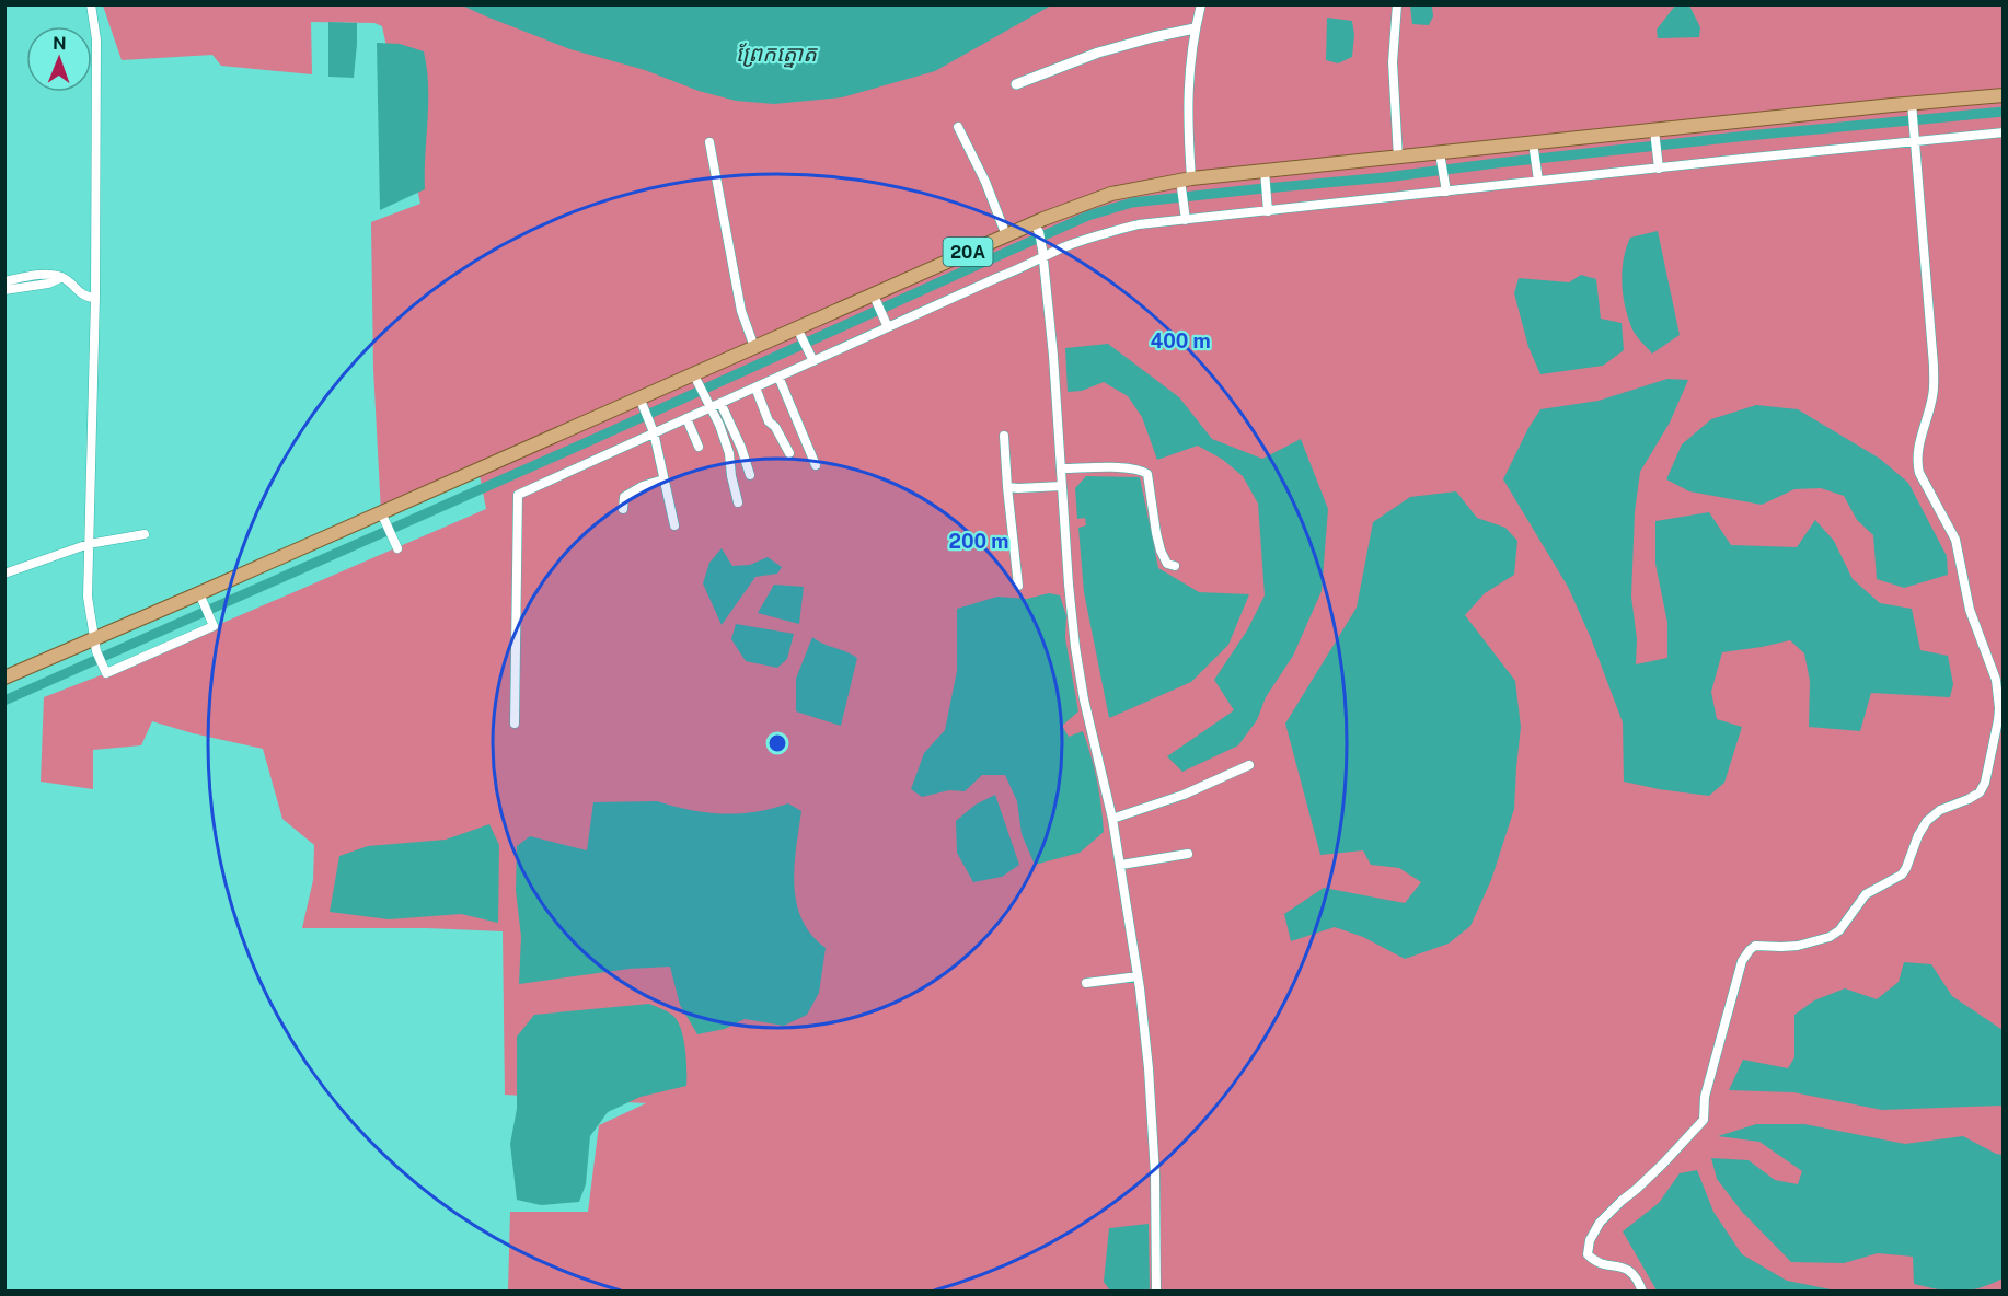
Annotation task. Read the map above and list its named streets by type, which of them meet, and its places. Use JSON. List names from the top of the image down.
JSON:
{
  "streets": {
    "main road": ["20A"]
  },
  "water": ["ព្រែកត្នោត"],
  "north": "top",
  "rings": ["400 m", "200 m"]
}
